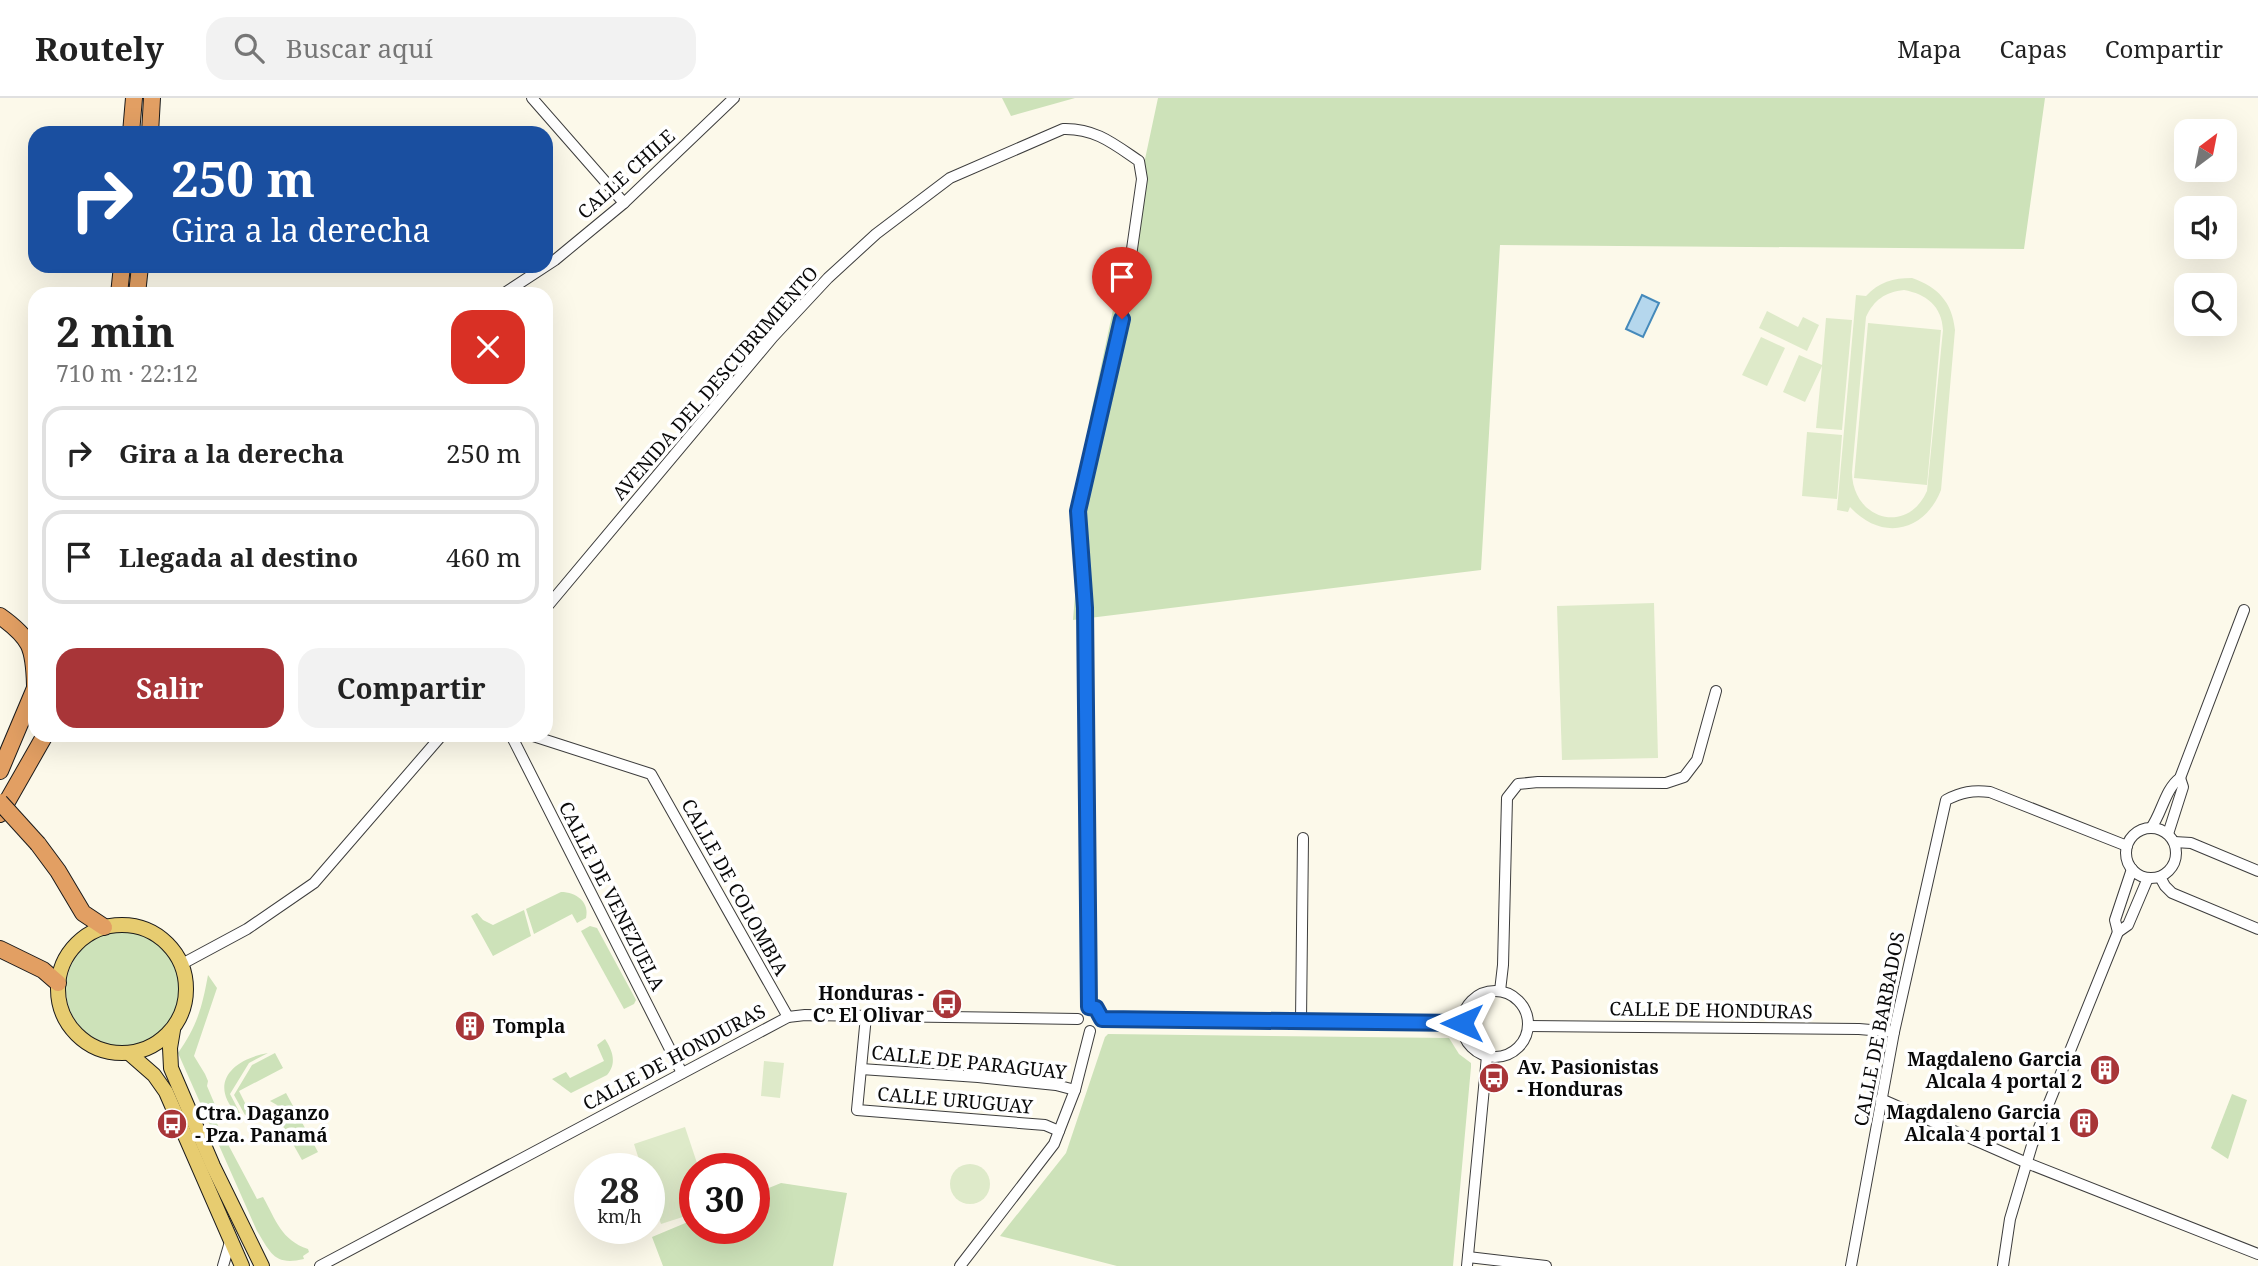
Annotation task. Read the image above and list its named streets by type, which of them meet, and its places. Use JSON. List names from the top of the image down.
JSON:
{
  "streets": {
    "street": [
      "CALLE CHILE",
      "AVENIDA DEL DESCUBRIMIENTO",
      "CALLE DE COLOMBIA",
      "CALLE DE VENEZUELA",
      "CALLE DE HONDURAS",
      "CALLE DE BARBADOS",
      "CALLE DE PARAGUAY",
      "CALLE URUGUAY"
    ]
  },
  "crossings": [
    ["AVENIDA DEL DESCUBRIMIENTO", "CALLE DE HONDURAS"],
    ["CALLE DE COLOMBIA", "CALLE DE HONDURAS"],
    ["CALLE DE VENEZUELA", "CALLE DE HONDURAS"],
    ["CALLE DE HONDURAS", "CALLE DE BARBADOS"],
    ["CALLE DE HONDURAS", "CALLE URUGUAY"],
    ["CALLE DE PARAGUAY", "CALLE URUGUAY"]
  ],
  "places": {
    "bus stop": ["Honduras - Cº El Olivar", "Av. Pasionistas - Honduras", "Ctra. Daganzo - Pza. Panamá"],
    "building": ["Tompla", "Magdaleno Garcia Alcala 4 portal 2", "Magdaleno Garcia Alcala 4 portal 1"]
  },
  "north": "top right",
  "page": {
    "header": "Routely",
    "search": "Buscar aquí",
    "nav": ["Mapa", "Capas", "Compartir"],
    "turn": ["250 m", "Gira a la derecha"],
    "heading": ["2 min", "710 m · 22:12"],
    "list": [
      {
        "name": "Gira a la derecha",
        "value": "250 m"
      },
      {
        "name": "Llegada al destino",
        "value": "460 m"
      }
    ],
    "buttons": ["Salir", "Compartir"],
    "speed": "28 km/h",
    "limit": "30"
  }
}
